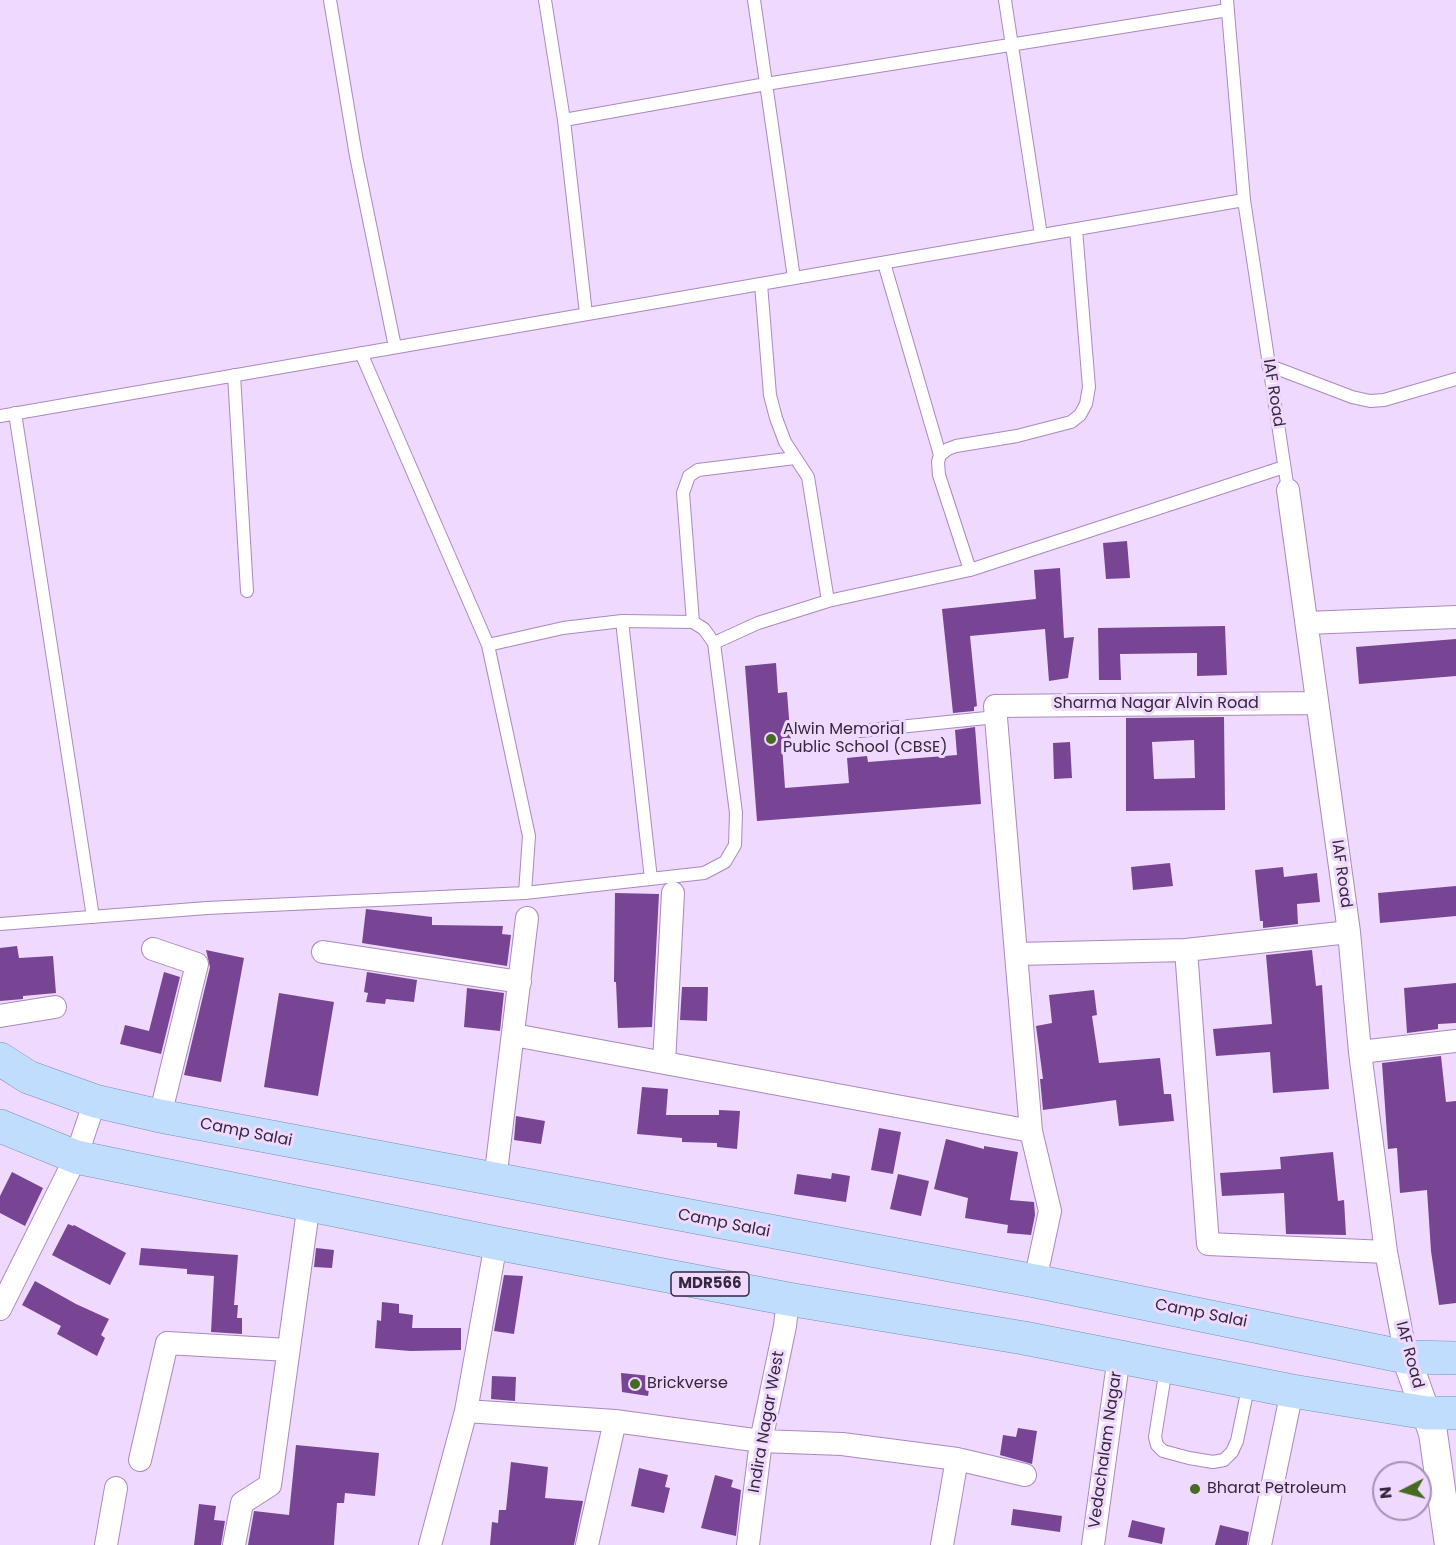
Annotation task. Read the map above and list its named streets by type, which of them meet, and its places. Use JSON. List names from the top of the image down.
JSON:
{
  "streets": {
    "main road": ["Camp Salai", "MDR566"],
    "street": [
      "IAF Road",
      "Sharma Nagar Alvin Road",
      "Indira Nagar West",
      "Vedachalam Nagar"
    ]
  },
  "crossings": [
    ["IAF Road", "Sharma Nagar Alvin Road"],
    ["IAF Road", "Camp Salai"],
    ["IAF Road", "MDR566"],
    ["MDR566", "Indira Nagar West"],
    ["MDR566", "Vedachalam Nagar"]
  ],
  "places": ["Alwin Memorial Public School (CBSE)", "Brickverse", "Bharat Petroleum"],
  "north": "left"
}
